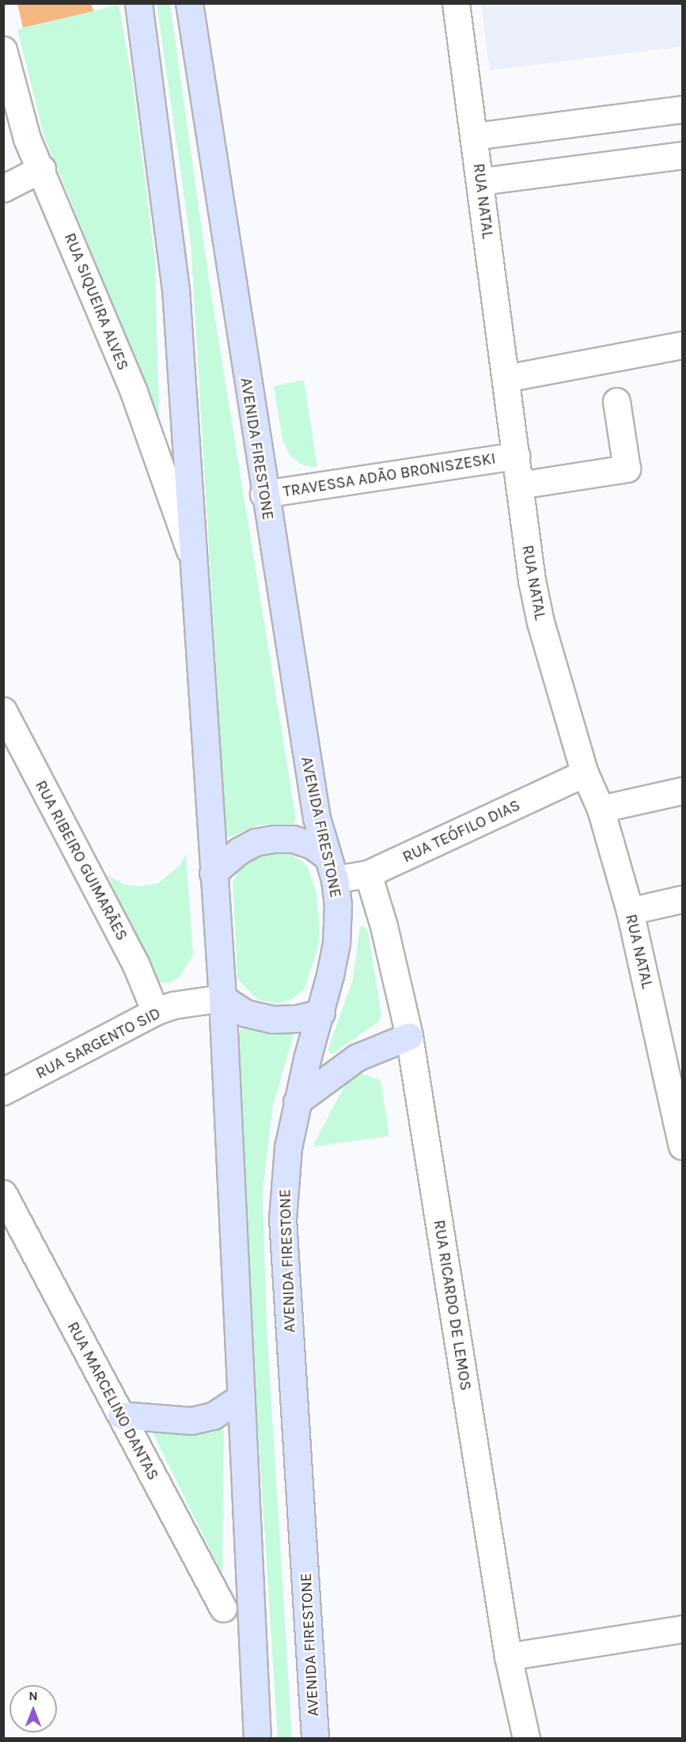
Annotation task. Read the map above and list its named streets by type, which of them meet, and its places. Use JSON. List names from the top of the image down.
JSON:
{
  "streets": {
    "main road": ["AVENIDA FIRESTONE"],
    "street": [
      "RUA NATAL",
      "RUA SIQUEIRA ALVES",
      "TRAVESSA ADÃO BRONISZESKI",
      "RUA TEÓFILO DIAS",
      "RUA RIBEIRO GUIMARÃES",
      "RUA SARGENTO SID",
      "RUA RICARDO DE LEMOS",
      "RUA MARCELINO DANTAS"
    ]
  },
  "crossings": [
    ["RUA NATAL", "TRAVESSA ADÃO BRONISZESKI"],
    ["RUA NATAL", "RUA TEÓFILO DIAS"],
    ["AVENIDA FIRESTONE", "TRAVESSA ADÃO BRONISZESKI"],
    ["AVENIDA FIRESTONE", "RUA TEÓFILO DIAS"],
    ["AVENIDA FIRESTONE", "RUA SARGENTO SID"],
    ["RUA TEÓFILO DIAS", "RUA SARGENTO SID"],
    ["RUA TEÓFILO DIAS", "RUA RICARDO DE LEMOS"],
    ["RUA RIBEIRO GUIMARÃES", "RUA SARGENTO SID"]
  ],
  "north": "top"
}
